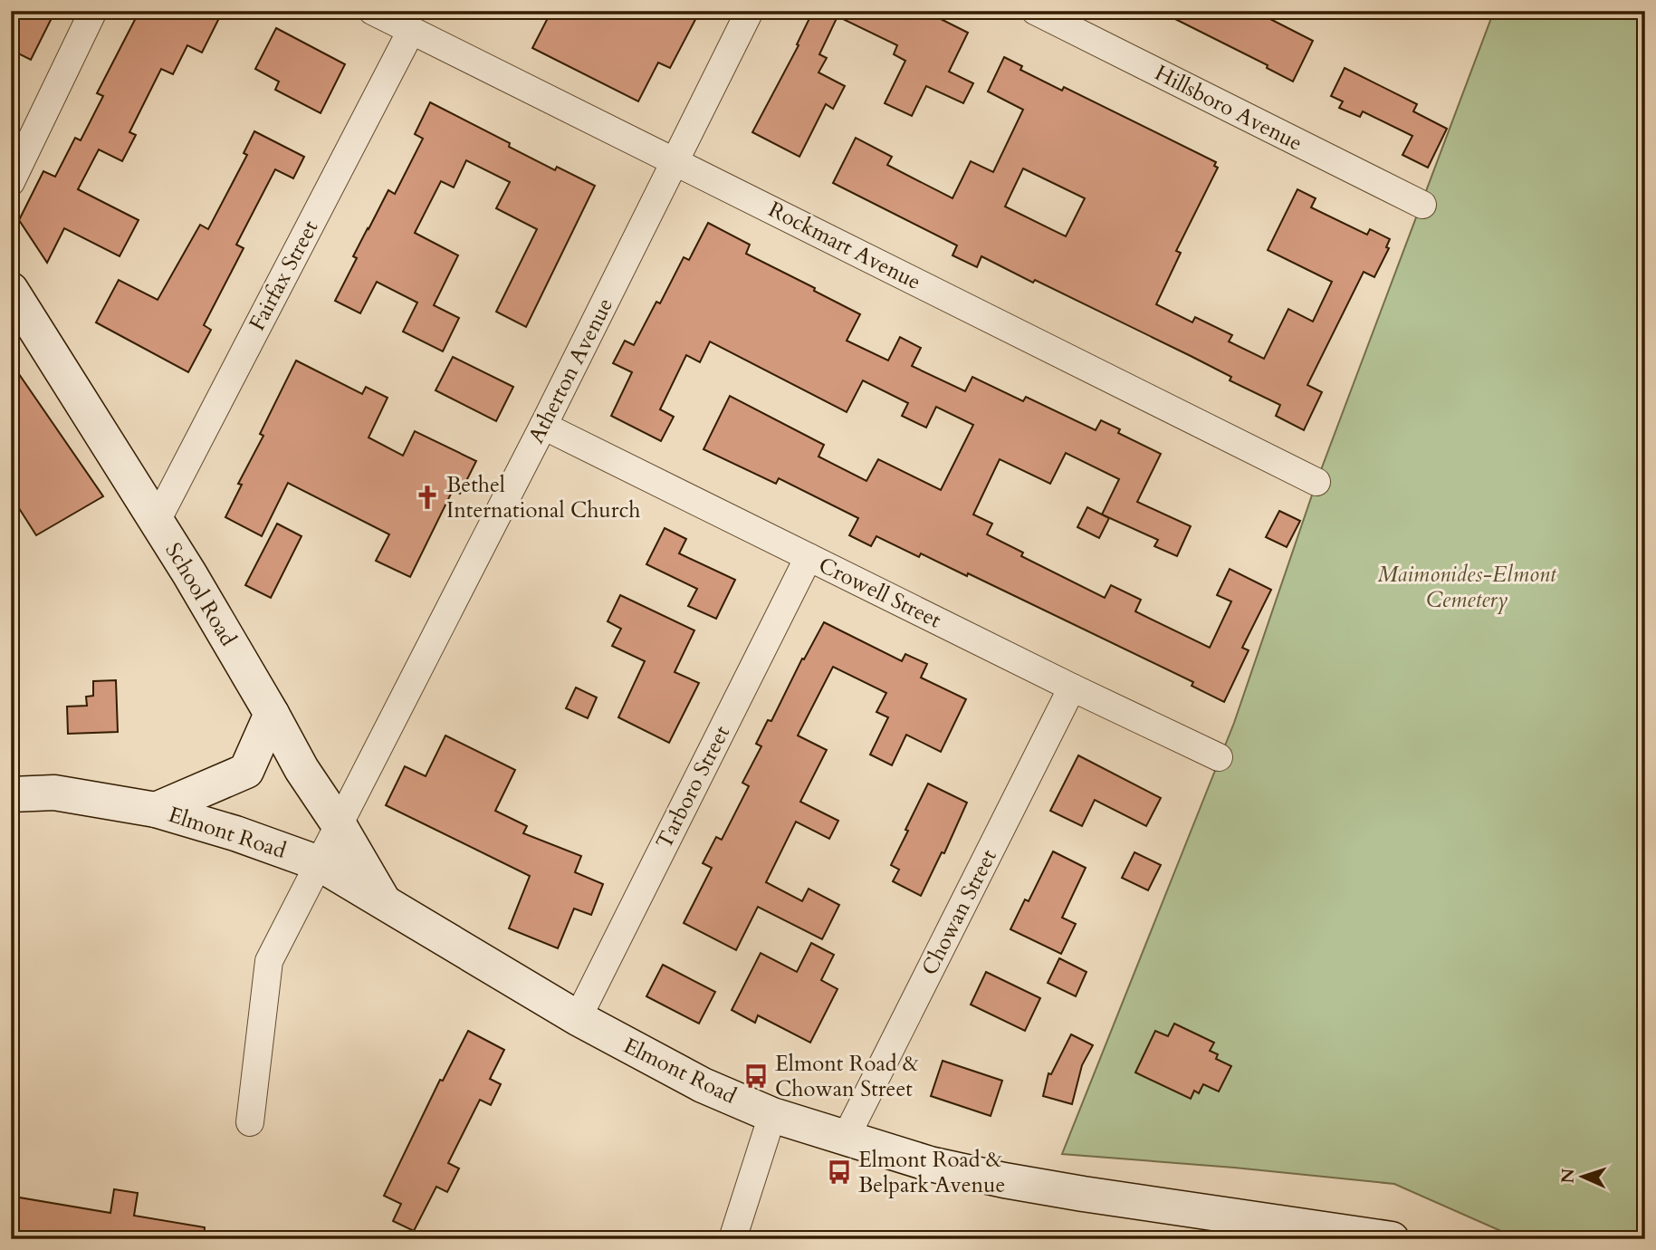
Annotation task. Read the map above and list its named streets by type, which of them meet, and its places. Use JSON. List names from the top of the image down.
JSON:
{
  "streets": {
    "main road": ["School Road", "Elmont Road"],
    "street": [
      "Hillsboro Avenue",
      "Rockmart Avenue",
      "Fairfax Street",
      "Atherton Avenue",
      "Crowell Street",
      "Tarboro Street",
      "Chowan Street"
    ]
  },
  "crossings": [
    ["Rockmart Avenue", "Fairfax Street"],
    ["Rockmart Avenue", "Atherton Avenue"],
    ["Fairfax Street", "School Road"],
    ["Atherton Avenue", "Crowell Street"],
    ["Atherton Avenue", "School Road"],
    ["Atherton Avenue", "Elmont Road"],
    ["Crowell Street", "Tarboro Street"],
    ["Crowell Street", "Chowan Street"],
    ["School Road", "Elmont Road"],
    ["Tarboro Street", "Elmont Road"],
    ["Elmont Road", "Chowan Street"]
  ],
  "parks": ["Maimonides-Elmont Cemetery"],
  "places": {
    "church": ["Bethel International Church"],
    "bus stop": ["Elmont Road & Chowan Street", "Elmont Road & Belpark Avenue"]
  },
  "north": "left"
}
